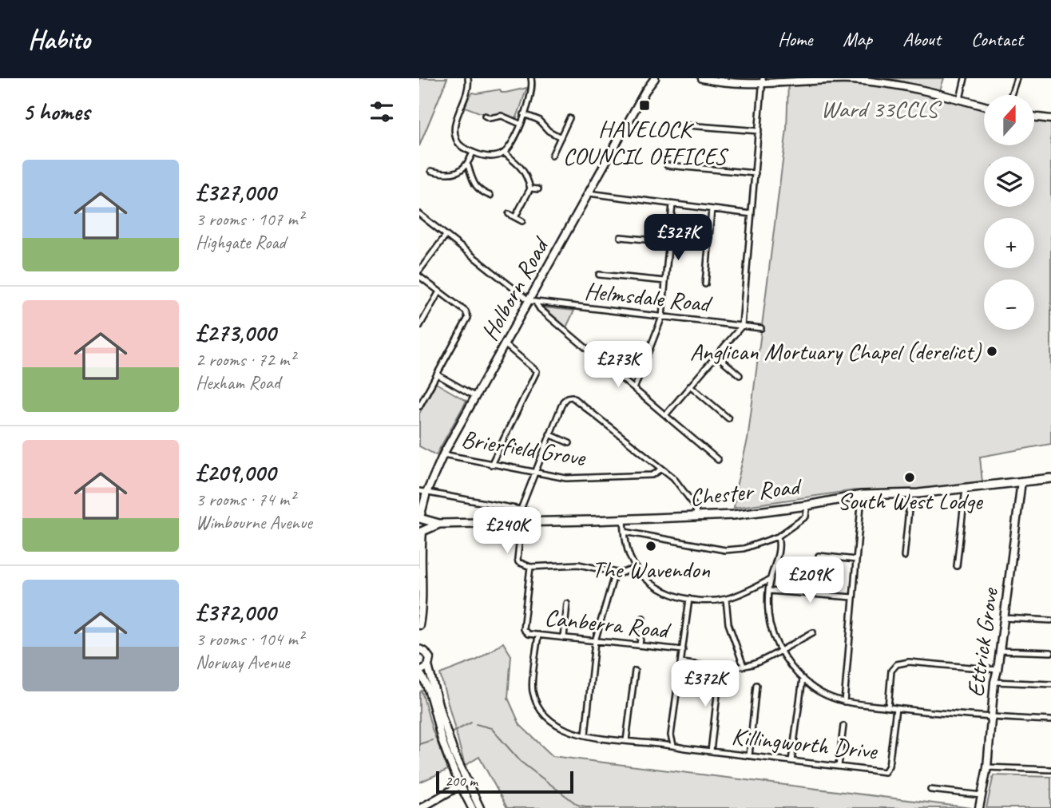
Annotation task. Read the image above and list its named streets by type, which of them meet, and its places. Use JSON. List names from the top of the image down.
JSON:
{
  "streets": {
    "main road": ["Holborn Road", "Chester Road", "Ettrick Grove"],
    "street": [
      "Helmsdale Road",
      "Brierfield Grove",
      "Canberra Road",
      "Killingworth Drive"
    ]
  },
  "crossings": [
    ["Holborn Road", "Helmsdale Road"],
    ["Holborn Road", "Brierfield Grove"],
    ["Holborn Road", "Chester Road"],
    ["Chester Road", "Ettrick Grove"],
    ["Canberra Road", "Killingworth Drive"]
  ],
  "parks": ["Ward 33CCLS"],
  "places": {
    "transit": ["HAVELOCK COUNCIL OFFICES"],
    "other": ["Anglican Mortuary Chapel (derelict)", "South West Lodge", "The Wavendon"]
  },
  "scale_bar": "200 m",
  "north": "top",
  "page": {
    "header": "Habito",
    "nav": [
      "Home",
      "Map",
      "About",
      "Contact"
    ],
    "heading": "5 homes",
    "map_buttons": ["+", "−"],
    "list": [
      {
        "name": "£327,000",
        "note": "3 rooms · 107 m² · Highgate Road"
      },
      {
        "name": "£273,000",
        "note": "2 rooms · 72 m² · Hexham Road"
      },
      {
        "name": "£209,000",
        "note": "3 rooms · 74 m² · Wimbourne Avenue"
      },
      {
        "name": "£372,000",
        "note": "3 rooms · 104 m² · Norway Avenue"
      }
    ],
    "price": [
      "£327K",
      "£273K",
      "£240K",
      "£209K",
      "£372K"
    ],
    "scale": "200 m"
  }
}
